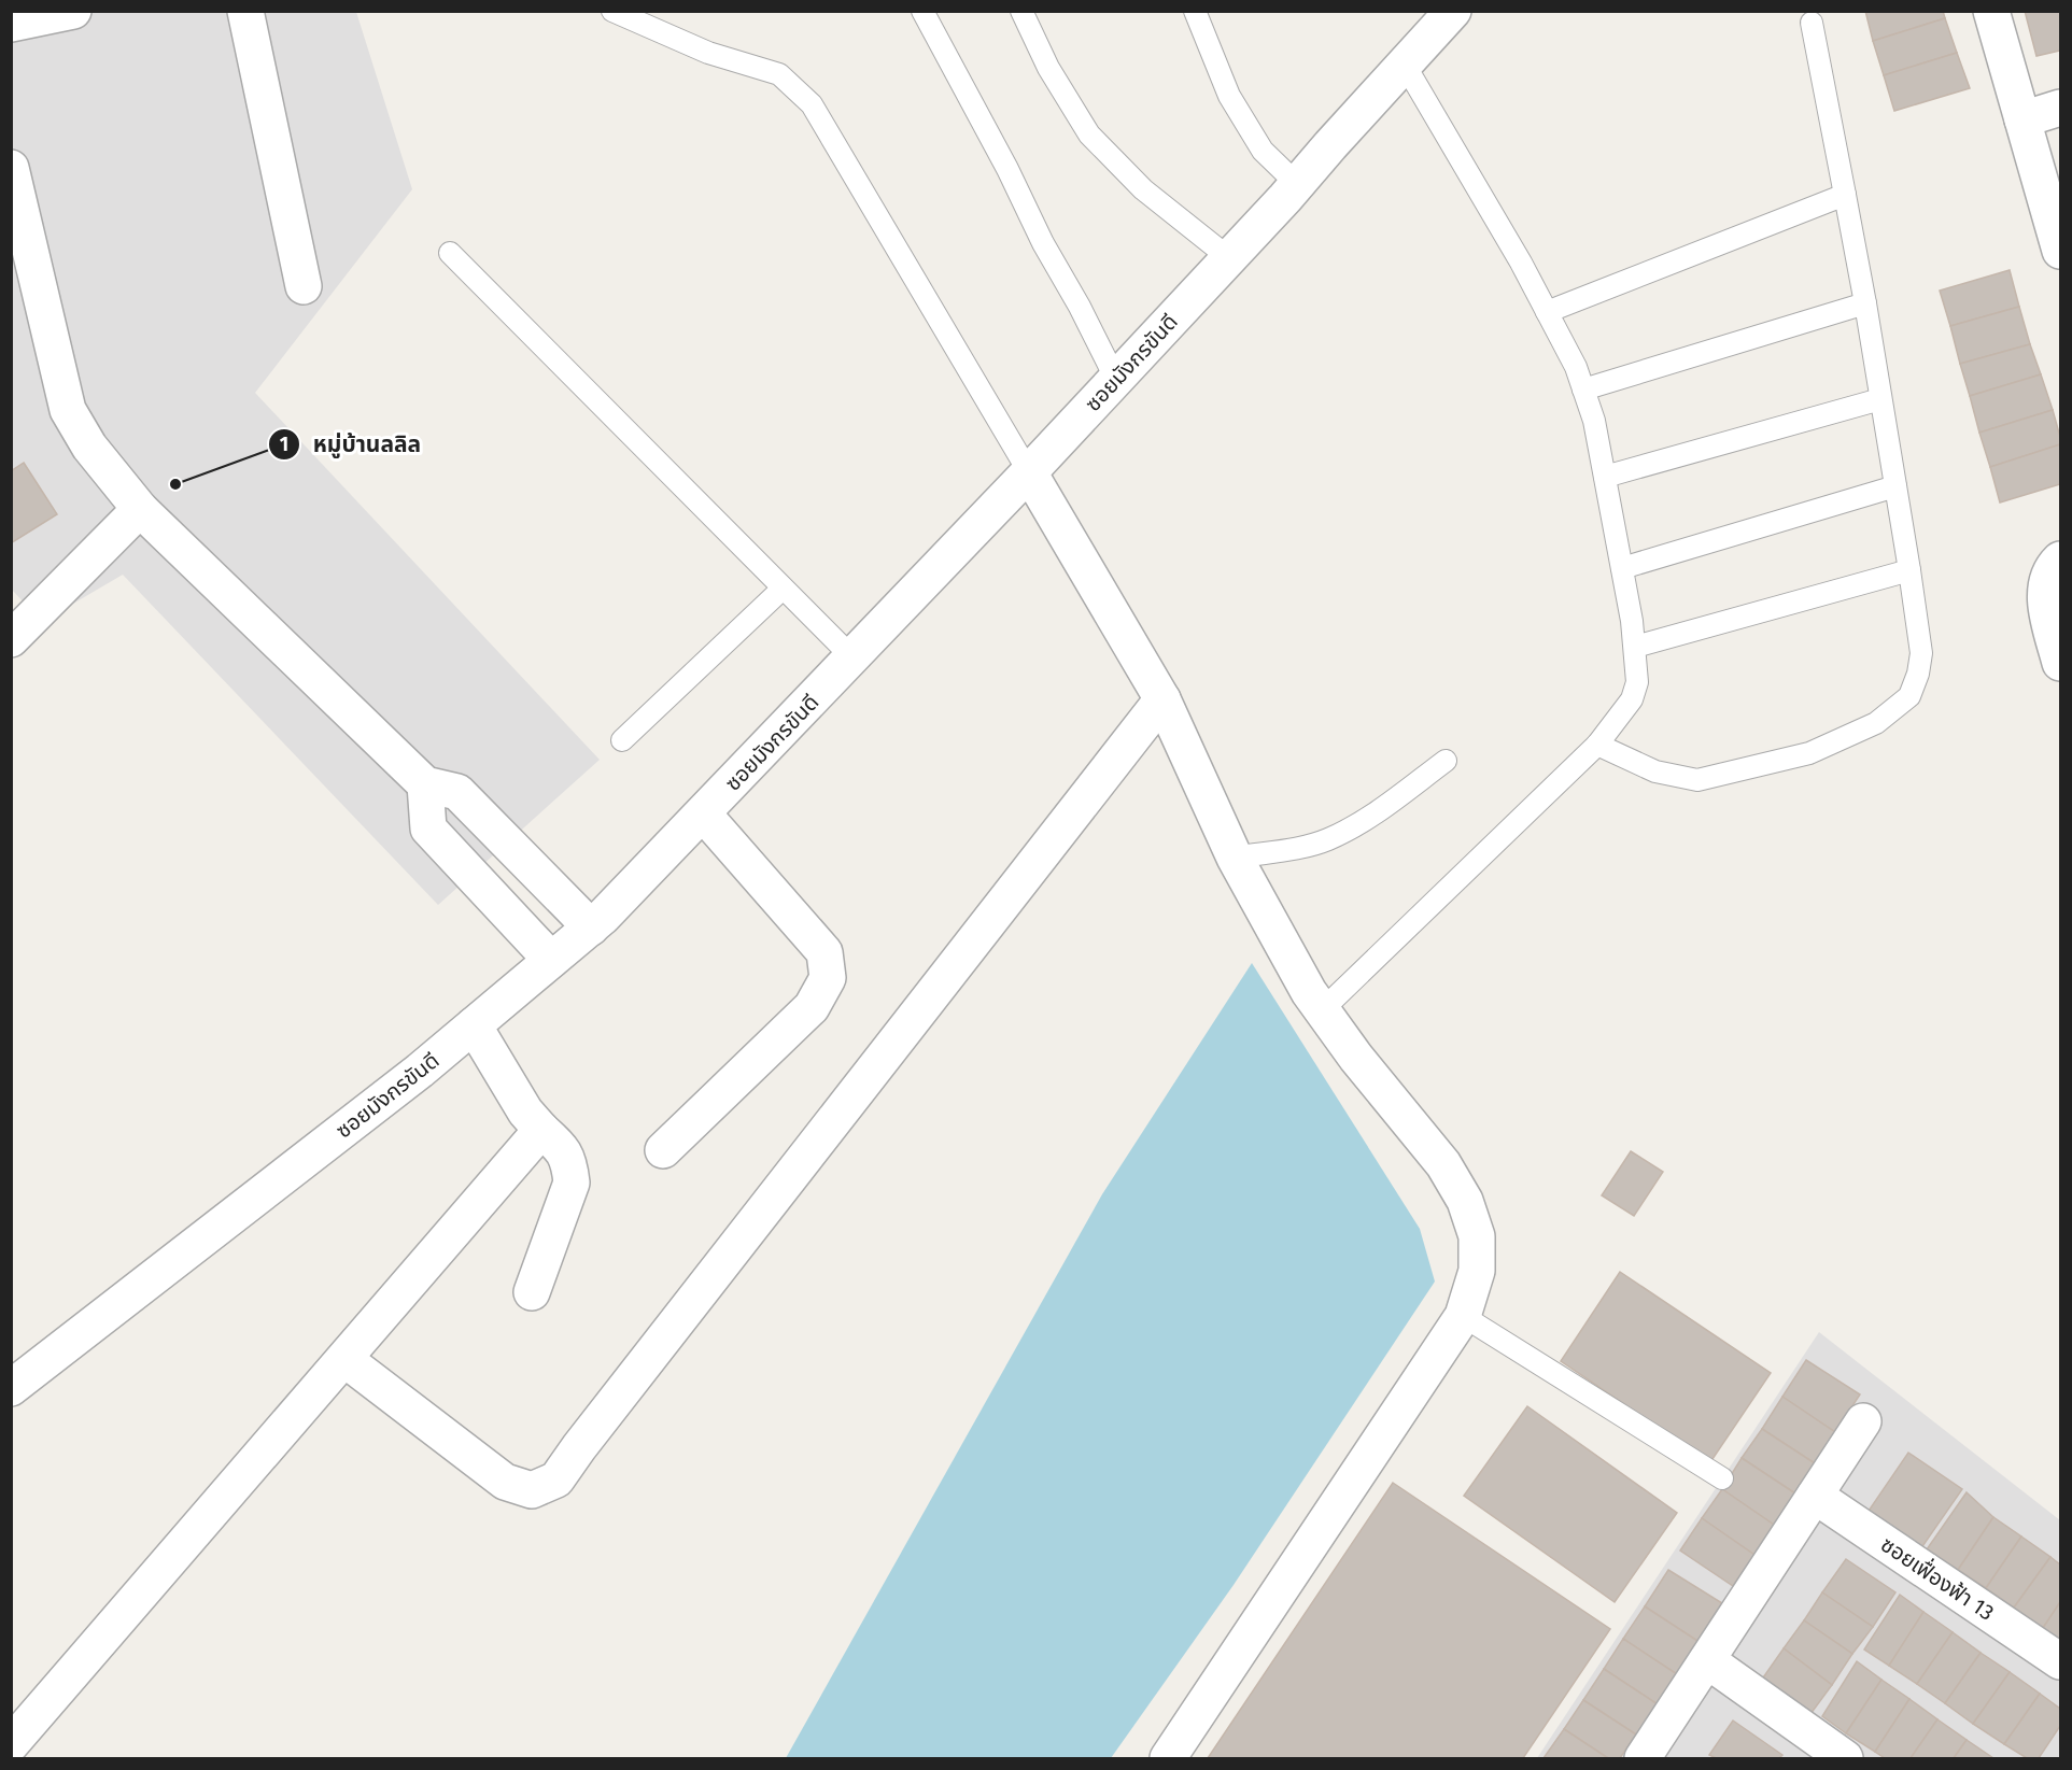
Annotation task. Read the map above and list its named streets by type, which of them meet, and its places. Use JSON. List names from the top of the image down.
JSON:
{
  "streets": {
    "street": ["ซอยมังกรขันดี", "ซอยเฟื่องฟ้า 13"]
  },
  "places": ["หมู่บ้านลลิล"]
}
